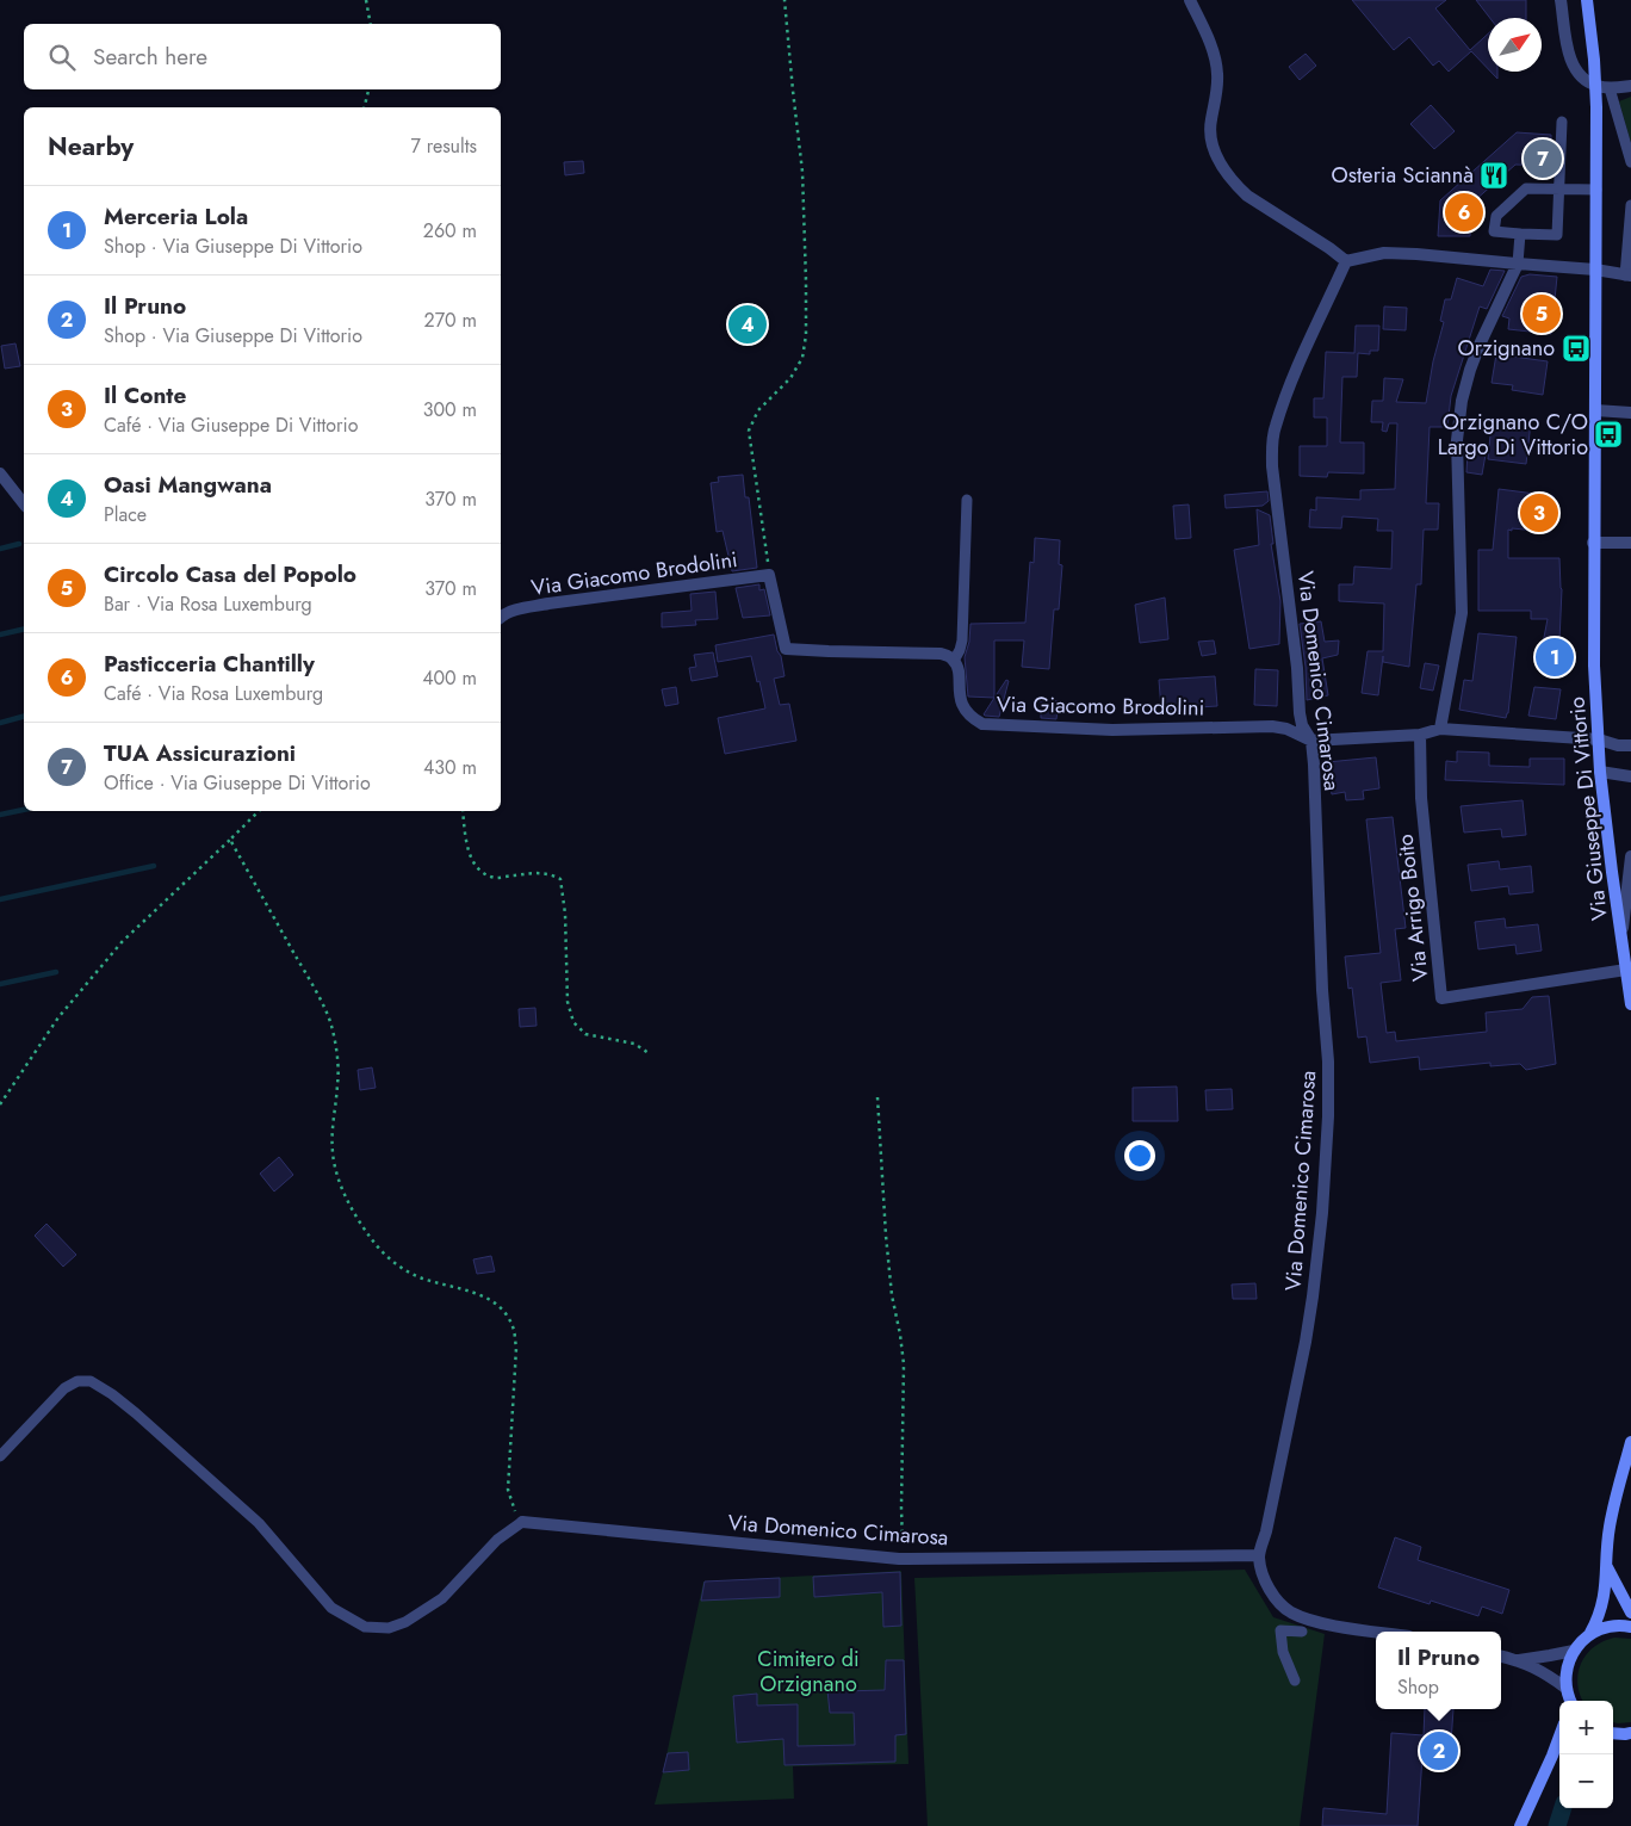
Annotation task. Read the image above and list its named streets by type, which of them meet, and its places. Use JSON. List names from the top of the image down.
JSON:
{
  "streets": {
    "main road": ["Via Giuseppe Di Vittorio"],
    "street": ["Via Giacomo Brodolini", "Via Domenico Cimarosa", "Via Arrigo Boito"]
  },
  "crossings": [
    ["Via Giacomo Brodolini", "Via Domenico Cimarosa"],
    ["Via Giacomo Brodolini", "Via Giuseppe Di Vittorio"],
    ["Via Giacomo Brodolini", "Via Arrigo Boito"],
    ["Via Giuseppe Di Vittorio", "Via Arrigo Boito"]
  ],
  "parks": ["Cimitero di Orzignano"],
  "places": {
    "restaurant": ["Osteria Sciannà"],
    "bus stop": ["Orzignano", "Orzignano C/O Largo Di Vittorio"]
  },
  "north": "top right",
  "page": {
    "search": "Search here",
    "heading": ["Nearby", "7 results"],
    "pins": [
      "7",
      "6",
      "5",
      "4",
      "3",
      "1",
      "2"
    ],
    "list": [
      {
        "mark": "1",
        "name": "Merceria Lola",
        "note": "Shop · Via Giuseppe Di Vittorio",
        "value": "260 m"
      },
      {
        "mark": "2",
        "name": "Il Pruno",
        "note": "Shop · Via Giuseppe Di Vittorio",
        "value": "270 m"
      },
      {
        "mark": "3",
        "name": "Il Conte",
        "note": "Café · Via Giuseppe Di Vittorio",
        "value": "300 m"
      },
      {
        "mark": "4",
        "name": "Oasi Mangwana",
        "note": "Place",
        "value": "370 m"
      },
      {
        "mark": "5",
        "name": "Circolo Casa del Popolo",
        "note": "Bar · Via Rosa Luxemburg",
        "value": "370 m"
      },
      {
        "mark": "6",
        "name": "Pasticceria Chantilly",
        "note": "Café · Via Rosa Luxemburg",
        "value": "400 m"
      },
      {
        "mark": "7",
        "name": "TUA Assicurazioni",
        "note": "Office · Via Giuseppe Di Vittorio",
        "value": "430 m"
      }
    ],
    "popup": ["Il Pruno", "Shop"],
    "map_buttons": ["+", "−"]
  }
}
